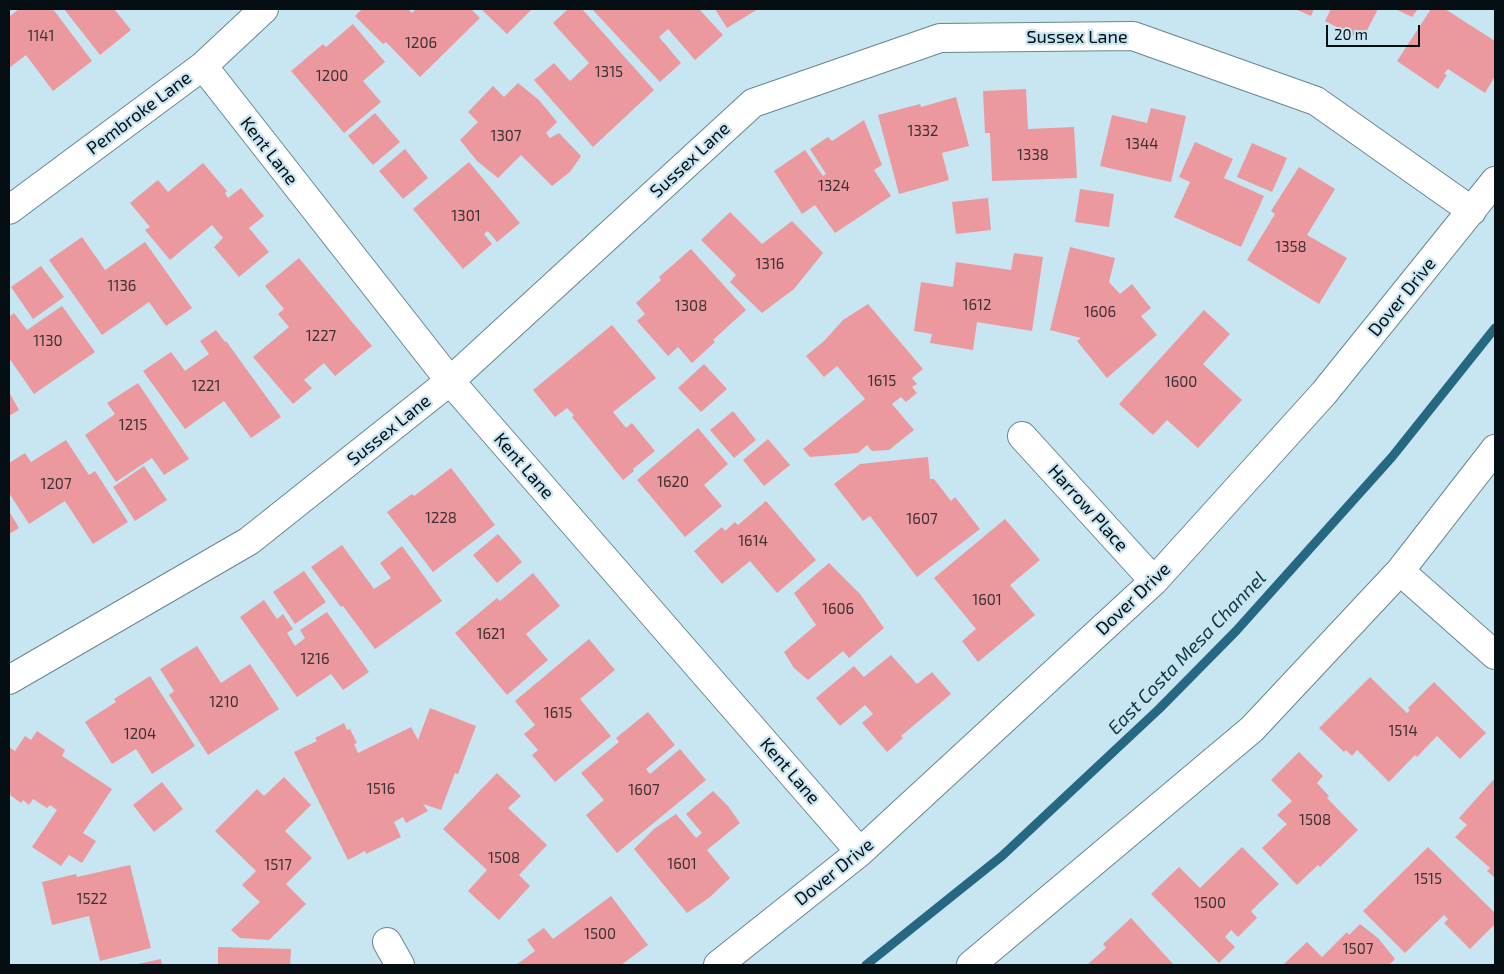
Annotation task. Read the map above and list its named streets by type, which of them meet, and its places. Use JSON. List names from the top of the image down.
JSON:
{
  "streets": {
    "street": [
      "Sussex Lane",
      "Pembroke Lane",
      "Kent Lane",
      "Dover Drive",
      "Harrow Place"
    ]
  },
  "crossings": [
    ["Sussex Lane", "Kent Lane"],
    ["Sussex Lane", "Dover Drive"],
    ["Pembroke Lane", "Kent Lane"],
    ["Kent Lane", "Dover Drive"],
    ["Dover Drive", "Harrow Place"]
  ],
  "water": ["East Costa Mesa Channel"],
  "house_numbers": [
    "1141",
    "1206",
    "1315",
    "1200",
    "1332",
    "1307",
    "1344",
    "1338",
    "1324",
    "1301",
    "1358",
    "1316",
    "1136",
    "1612",
    "1308",
    "1606",
    "1227",
    "1130",
    "1615",
    "1600",
    "1221",
    "1215",
    "1620",
    "1207",
    "1228",
    "1607",
    "1614",
    "1601",
    "1606",
    "1621",
    "1216",
    "1210",
    "1615",
    "1514",
    "1204",
    "1516",
    "1607",
    "1508",
    "1508",
    "1601",
    "1517",
    "1515",
    "1522",
    "1500",
    "1500",
    "1507"
  ],
  "scale_bar": "20 m"
}
